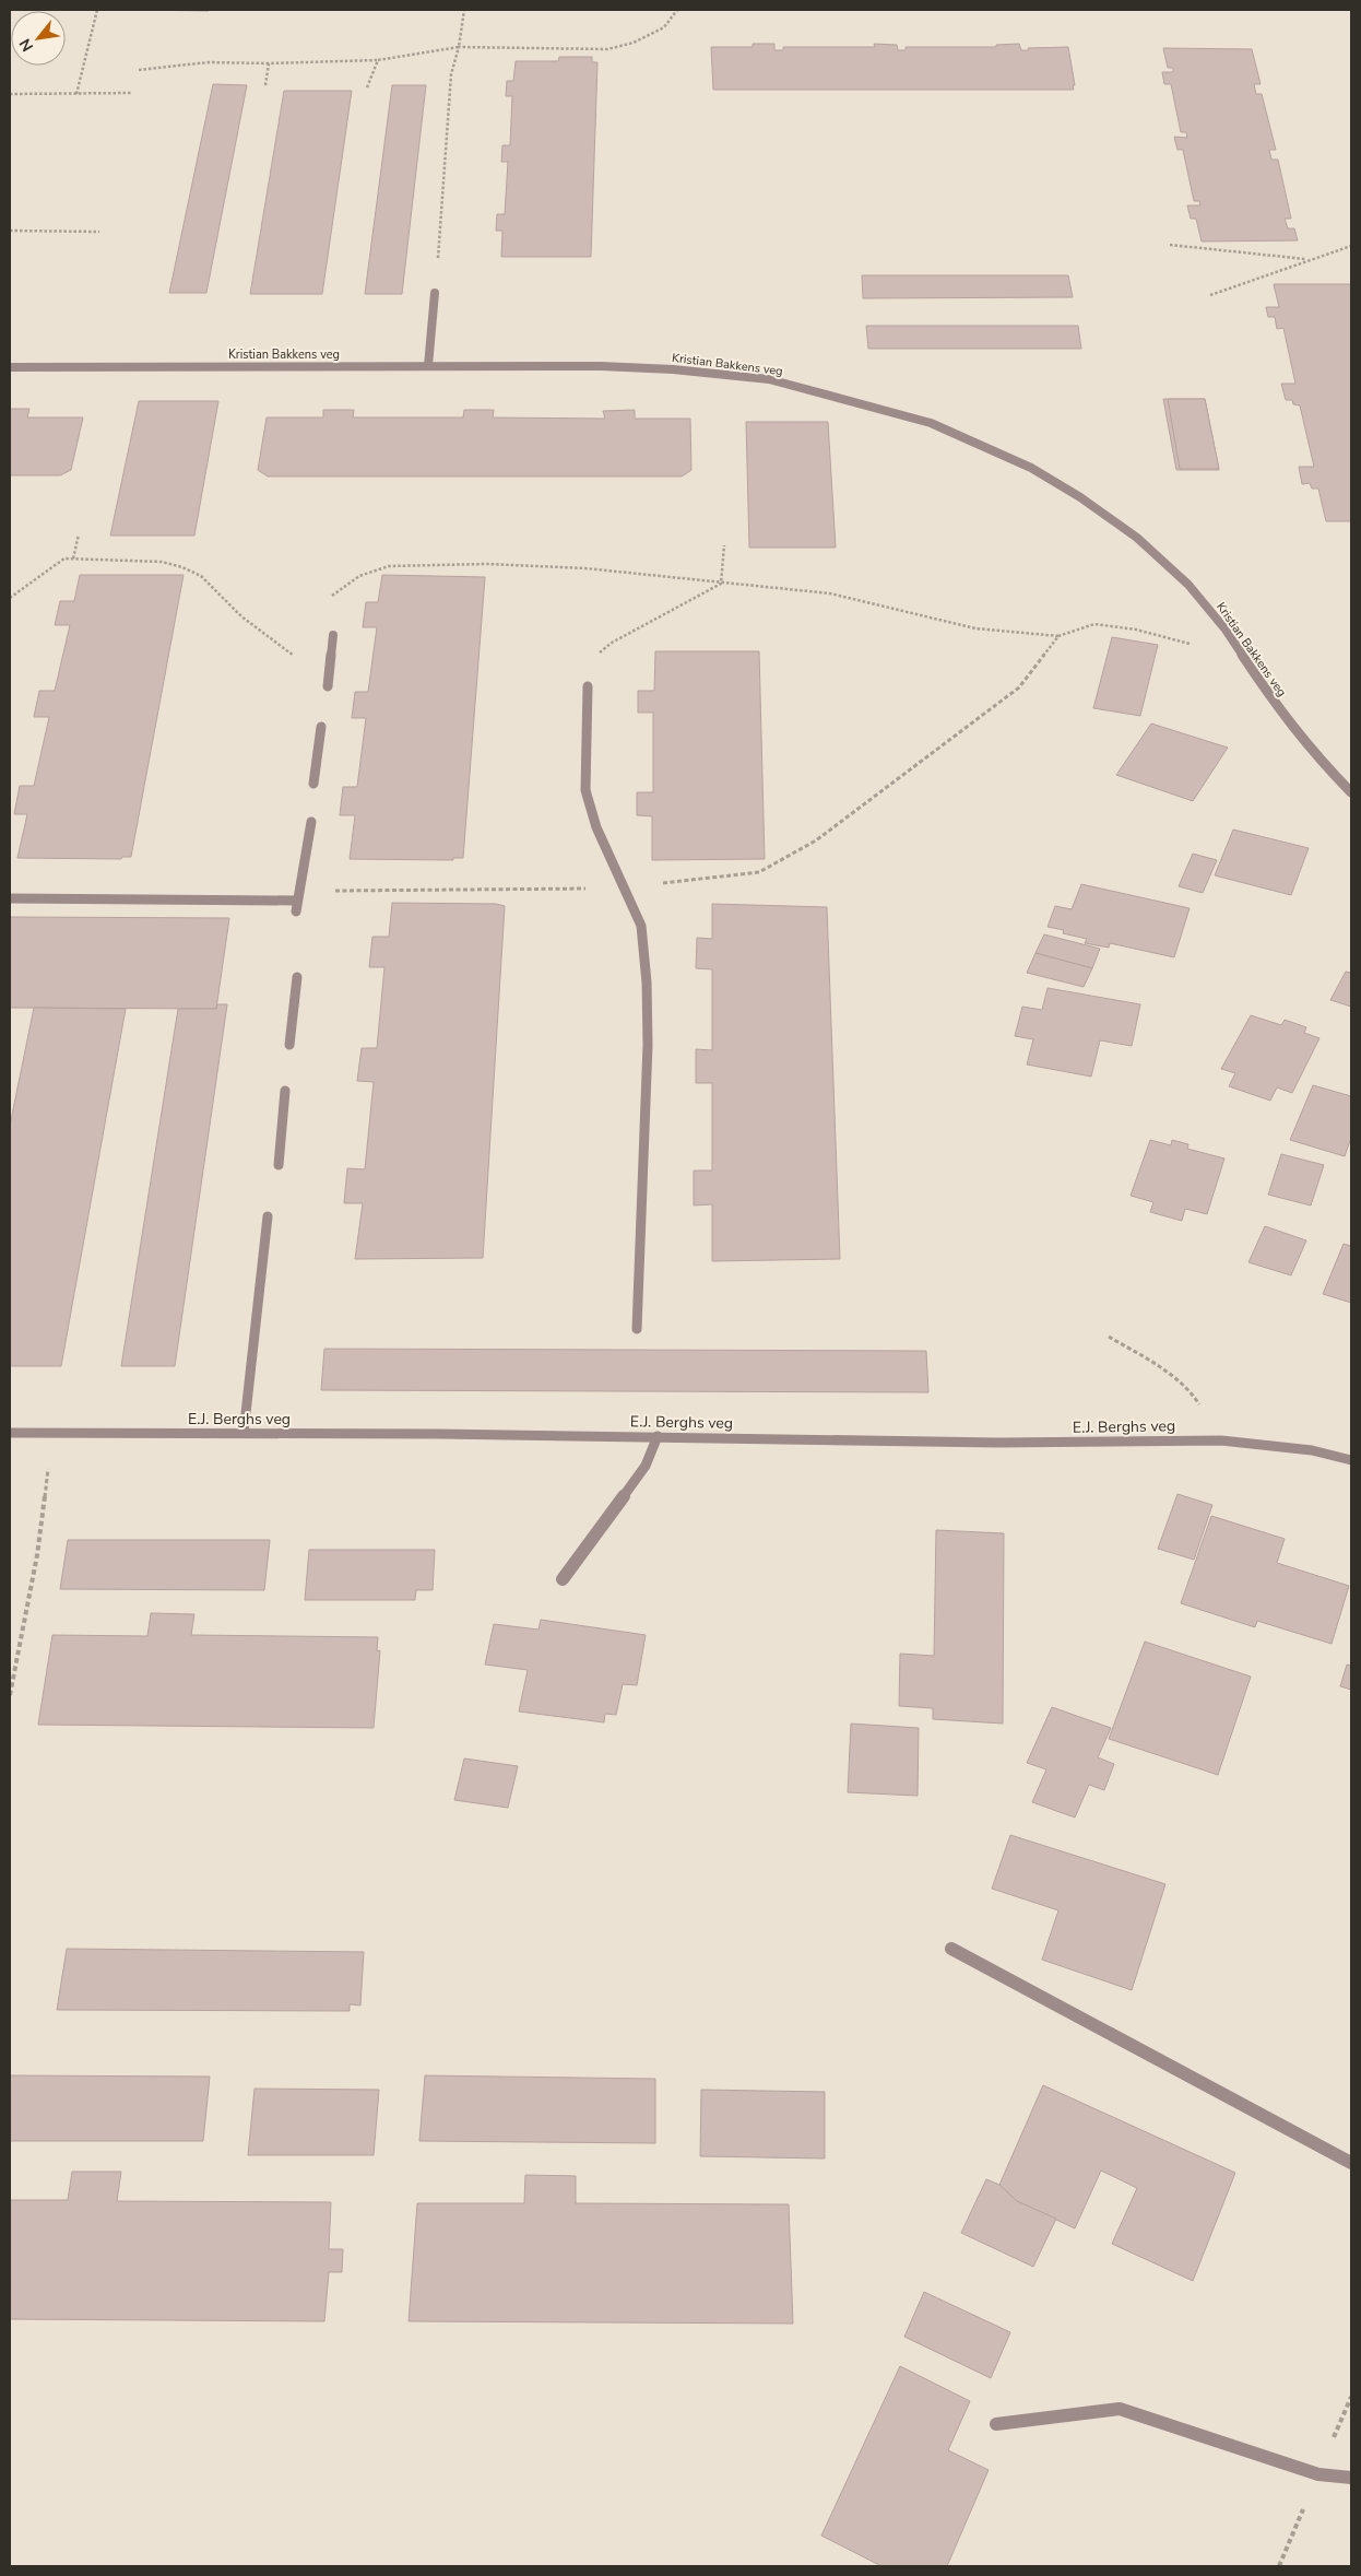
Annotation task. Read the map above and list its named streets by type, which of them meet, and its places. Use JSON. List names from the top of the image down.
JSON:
{
  "streets": {
    "street": ["Kristian Bakkens veg", "E.J. Berghs veg"]
  },
  "north": "bottom left"
}
